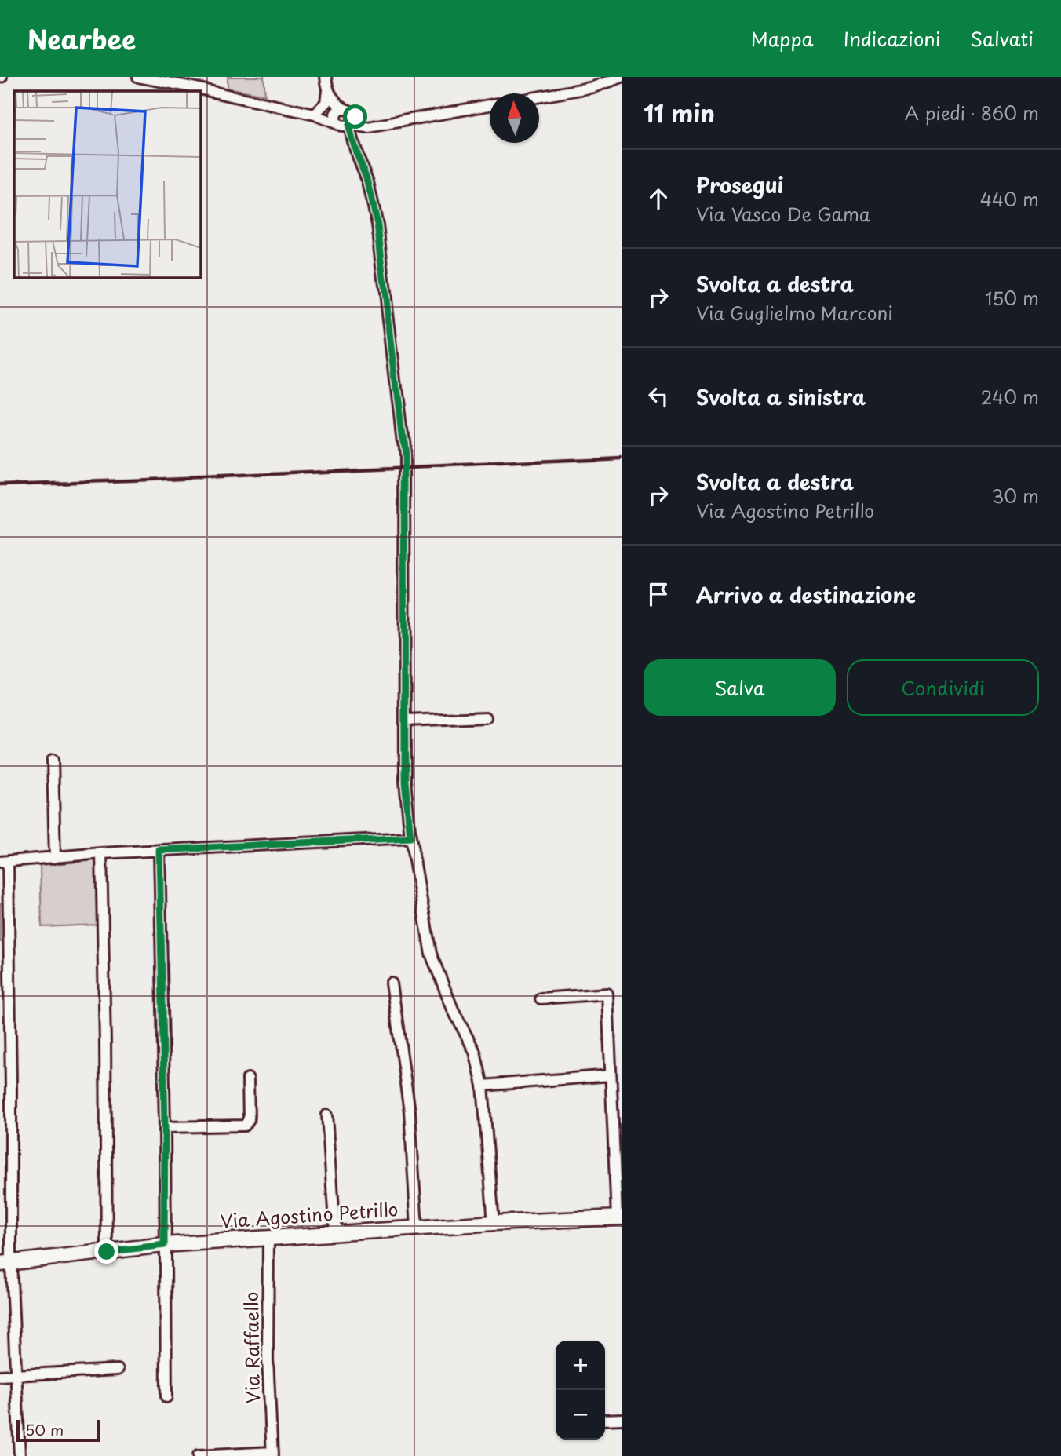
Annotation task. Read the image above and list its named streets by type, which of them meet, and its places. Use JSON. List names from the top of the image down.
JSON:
{
  "streets": {
    "street": ["Via Agostino Petrillo", "Via Raffaello"]
  },
  "crossings": [
    ["Via Agostino Petrillo", "Via Raffaello"]
  ],
  "scale_bar": "50 m",
  "north": "top",
  "page": {
    "header": "Nearbee",
    "nav": ["Mappa", "Indicazioni", "Salvati"],
    "heading": ["11 min", "A piedi · 860 m"],
    "list": [
      ["Prosegui", "Via Vasco De Gama", "440 m"],
      ["Svolta a destra", "Via Guglielmo Marconi", "150 m"],
      ["Svolta a sinistra", "240 m"],
      ["Svolta a destra", "Via Agostino Petrillo", "30 m"],
      "Arrivo a destinazione"
    ],
    "buttons": ["Salva", "Condividi"],
    "map_buttons": ["+", "−"],
    "scale": "50 m"
  }
}
